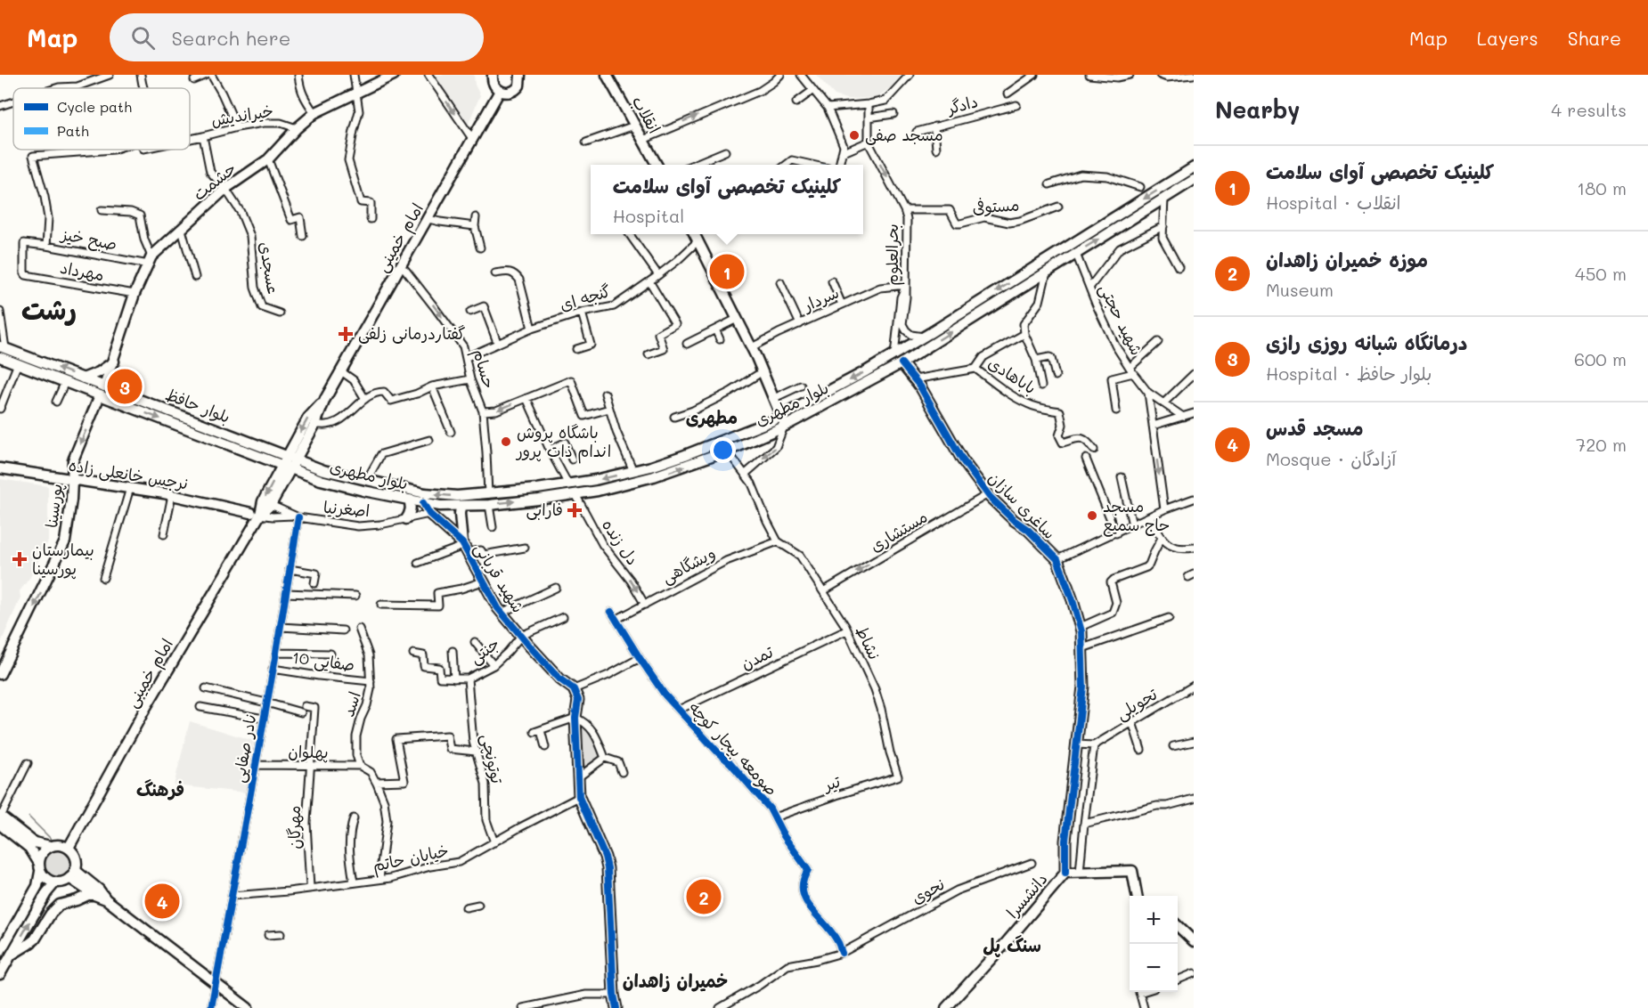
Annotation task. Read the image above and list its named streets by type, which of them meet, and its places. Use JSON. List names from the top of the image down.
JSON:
{
  "streets": {
    "main road": [
      "انقلاب",
      "حشمت",
      "امام خمینی",
      "بلوار مطهری",
      "بلوار حافظ",
      "نرجس خانعلی زاده",
      "پورسینا",
      "ساغری سازان",
      "شهید قربانی",
      "دانشسرا"
    ],
    "street": [
      "دادگر",
      "خیراندیش",
      "مستوفی",
      "صبح خیز",
      "بحرالعلوم",
      "عسجدی",
      "مهرداد",
      "گنجه ای",
      "سردار",
      "شهید حجتی",
      "حسام",
      "باباهادی",
      "اصغرنیا",
      "مستشاری",
      "دل زنده",
      "ویشگاهی",
      "نشاط",
      "جنتی",
      "تمدن",
      "صفایی 10",
      "اسد",
      "تحویلی",
      "نادر صفایی",
      "صومعه بیجار کوچه",
      "پهلوان",
      "توتونچی",
      "تیر",
      "مهرگان",
      "خیابان حاتم",
      "نحوی"
    ]
  },
  "crossings": [
    ["خیراندیش", "حشمت"],
    ["خیراندیش", "صبح خیز"],
    ["حشمت", "صبح خیز"],
    ["حشمت", "عسجدی"],
    ["حشمت", "مهرداد"],
    ["حشمت", "بلوار حافظ"],
    ["حشمت", "پورسینا"],
    ["مستوفی", "بحرالعلوم"],
    ["امام خمینی", "حسام"],
    ["امام خمینی", "بلوار مطهری"],
    ["امام خمینی", "بلوار حافظ"],
    ["امام خمینی", "نرجس خانعلی زاده"],
    ["امام خمینی", "اصغرنیا"],
    ["صبح خیز", "مهرداد"],
    ["بحرالعلوم", "سردار"],
    ["بحرالعلوم", "بلوار مطهری"],
    ["گنجه ای", "حسام"],
    ["شهید حجتی", "بلوار مطهری"],
    ["حسام", "بلوار مطهری"],
    ["بلوار مطهری", "بلوار حافظ"],
    ["بلوار مطهری", "ساغری سازان"],
    ["بلوار مطهری", "دل زنده"],
    ["بلوار مطهری", "شهید قربانی"],
    ["بلوار حافظ", "پورسینا"],
    ["نرجس خانعلی زاده", "پورسینا"],
    ["نرجس خانعلی زاده", "اصغرنیا"],
    ["ساغری سازان", "مستشاری"],
    ["ساغری سازان", "دانشسرا"],
    ["اصغرنیا", "شهید قربانی"],
    ["اصغرنیا", "نادر صفایی"],
    ["مستشاری", "نشاط"],
    ["دل زنده", "ویشگاهی"],
    ["ویشگاهی", "نشاط"],
    ["ویشگاهی", "صومعه بیجار کوچه"],
    ["شهید قربانی", "جنتی"],
    ["نشاط", "تمدن"],
    ["نشاط", "تیر"],
    ["جنتی", "توتونچی"],
    ["تمدن", "صومعه بیجار کوچه"],
    ["صفایی 10", "اسد"],
    ["صفایی 10", "نادر صفایی"],
    ["اسد", "پهلوان"],
    ["نادر صفایی", "پهلوان"],
    ["نادر صفایی", "مهرگان"],
    ["نادر صفایی", "خیابان حاتم"],
    ["صومعه بیجار کوچه", "تیر"],
    ["صومعه بیجار کوچه", "نحوی"],
    ["پهلوان", "مهرگان"],
    ["توتونچی", "خیابان حاتم"],
    ["مهرگان", "خیابان حاتم"]
  ],
  "one_way": [
    "حسام",
    "پورسینا",
    "مستشاری",
    "دل زنده"
  ],
  "districts": [
    "رشت",
    "مطهری",
    "فرهنگ",
    "سنگ پل",
    "خمیران زاهدان"
  ],
  "places": {
    "other": ["مسجد صفی", "باشگاه پروش اندام ذات پرور", "مسجد حاج سمیع"],
    "health": ["گفتاردرمانی زلفی", "فارابی", "بیمارستان پورسینا"]
  },
  "legend": ["Cycle path", "Path"],
  "page": {
    "header": "Map",
    "search": "Search here",
    "nav": ["Map", "Layers", "Share"],
    "heading": ["Nearby", "4 results"],
    "list": [
      {
        "mark": "1",
        "name": "کلینیک تخصصی آوای سلامت",
        "note": "Hospital · انقلاب",
        "value": "180 m"
      },
      {
        "mark": "2",
        "name": "موزه خمیران زاهدان",
        "note": "Museum",
        "value": "450 m"
      },
      {
        "mark": "3",
        "name": "درمانگاه شبانه روزی رازی",
        "note": "Hospital · بلوار حافظ",
        "value": "600 m"
      },
      {
        "mark": "4",
        "name": "مسجد قدس",
        "note": "Mosque · آزادگان",
        "value": "720 m"
      }
    ],
    "popup": ["کلینیک تخصصی آوای سلامت", "Hospital"],
    "pins": [
      "1",
      "3",
      "2",
      "4"
    ],
    "map_buttons": ["+", "−"]
  }
}
